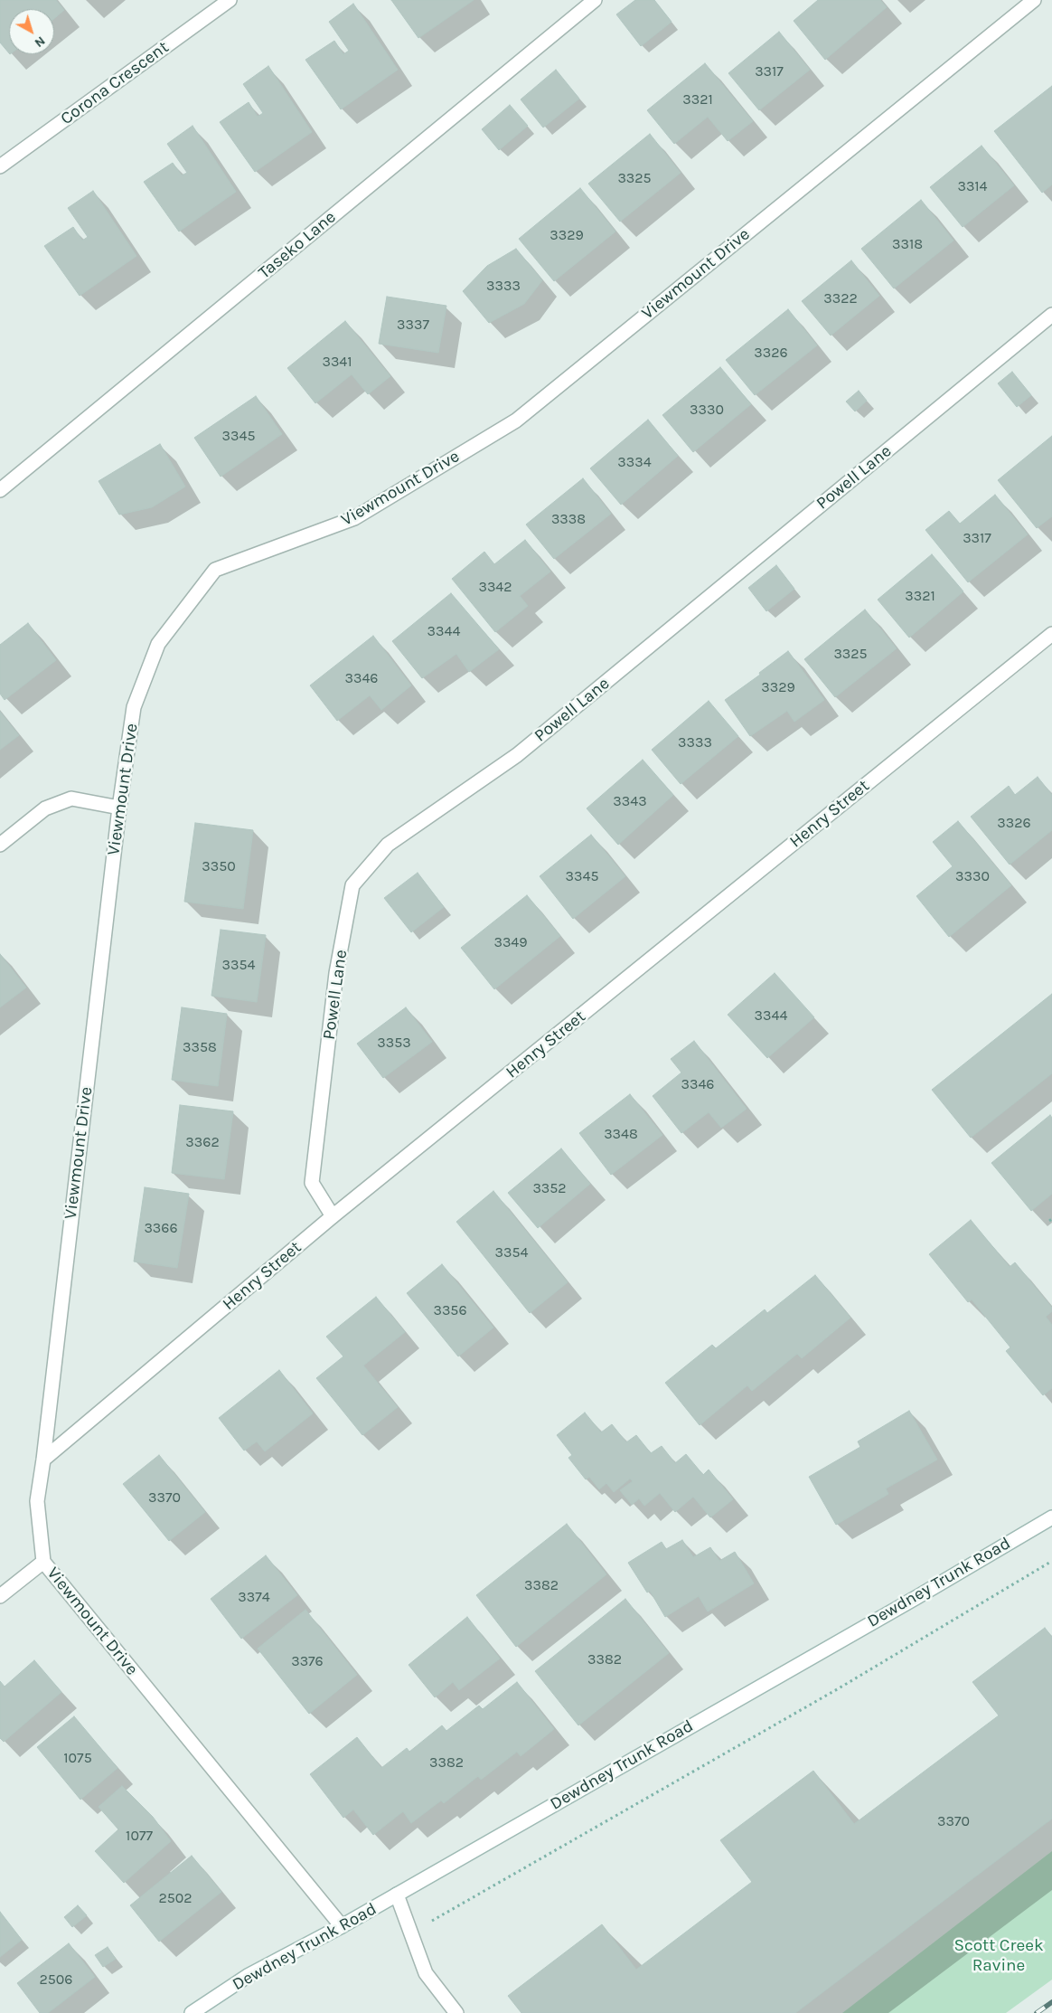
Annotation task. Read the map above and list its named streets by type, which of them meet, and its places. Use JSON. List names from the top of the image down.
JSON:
{
  "streets": {
    "street": [
      "Corona Crescent",
      "Taseko Lane",
      "Viewmount Drive",
      "Powell Lane",
      "Henry Street",
      "Dewdney Trunk Road"
    ]
  },
  "crossings": [
    ["Viewmount Drive", "Henry Street"],
    ["Viewmount Drive", "Dewdney Trunk Road"],
    ["Powell Lane", "Henry Street"]
  ],
  "parks": ["Scott Creek Ravine"],
  "house_numbers": [
    "3317",
    "3321",
    "3325",
    "3314",
    "3329",
    "3318",
    "3333",
    "3322",
    "3337",
    "3326",
    "3341",
    "3330",
    "3345",
    "3334",
    "3338",
    "3317",
    "3342",
    "3321",
    "3344",
    "3325",
    "3346",
    "3329",
    "3333",
    "3343",
    "3326",
    "3350",
    "3345",
    "3330",
    "3349",
    "3354",
    "3344",
    "3353",
    "3358",
    "3346",
    "3348",
    "3362",
    "3352",
    "3366",
    "3354",
    "3356",
    "3370",
    "3382",
    "3374",
    "3382",
    "3376",
    "1075",
    "3382",
    "3370",
    "1077",
    "2502",
    "2506"
  ],
  "north": "bottom right"
}
